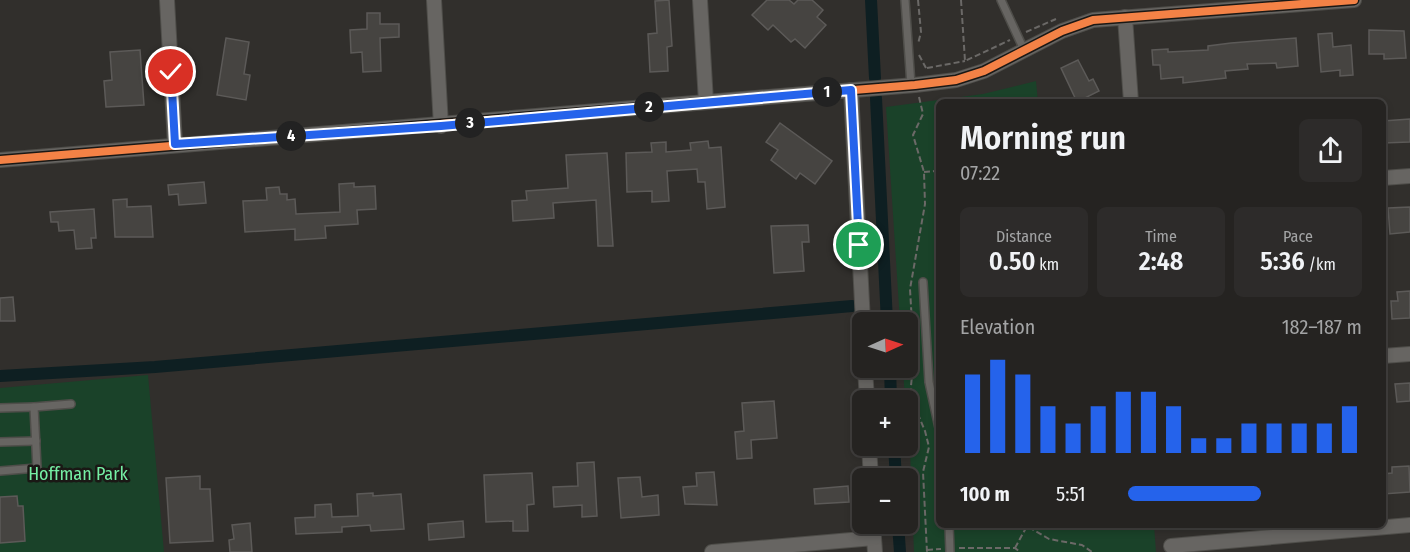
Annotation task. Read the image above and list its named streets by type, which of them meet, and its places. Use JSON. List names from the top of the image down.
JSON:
{
  "parks": ["Hoffman Park"],
  "north": "right",
  "page": {
    "pins": [
      "1",
      "2",
      "3",
      "4"
    ],
    "heading": ["Morning run", "07:22"],
    "stats": [
      ["Distance", "0.50 km"],
      ["Time", "2:48"],
      ["Pace", "5:36 /km"]
    ],
    "chart": ["Elevation", "182–187 m"],
    "map_buttons": ["+", "−"],
    "list": [
      {
        "name": "100 m",
        "note": "5:51"
      }
    ]
  }
}
